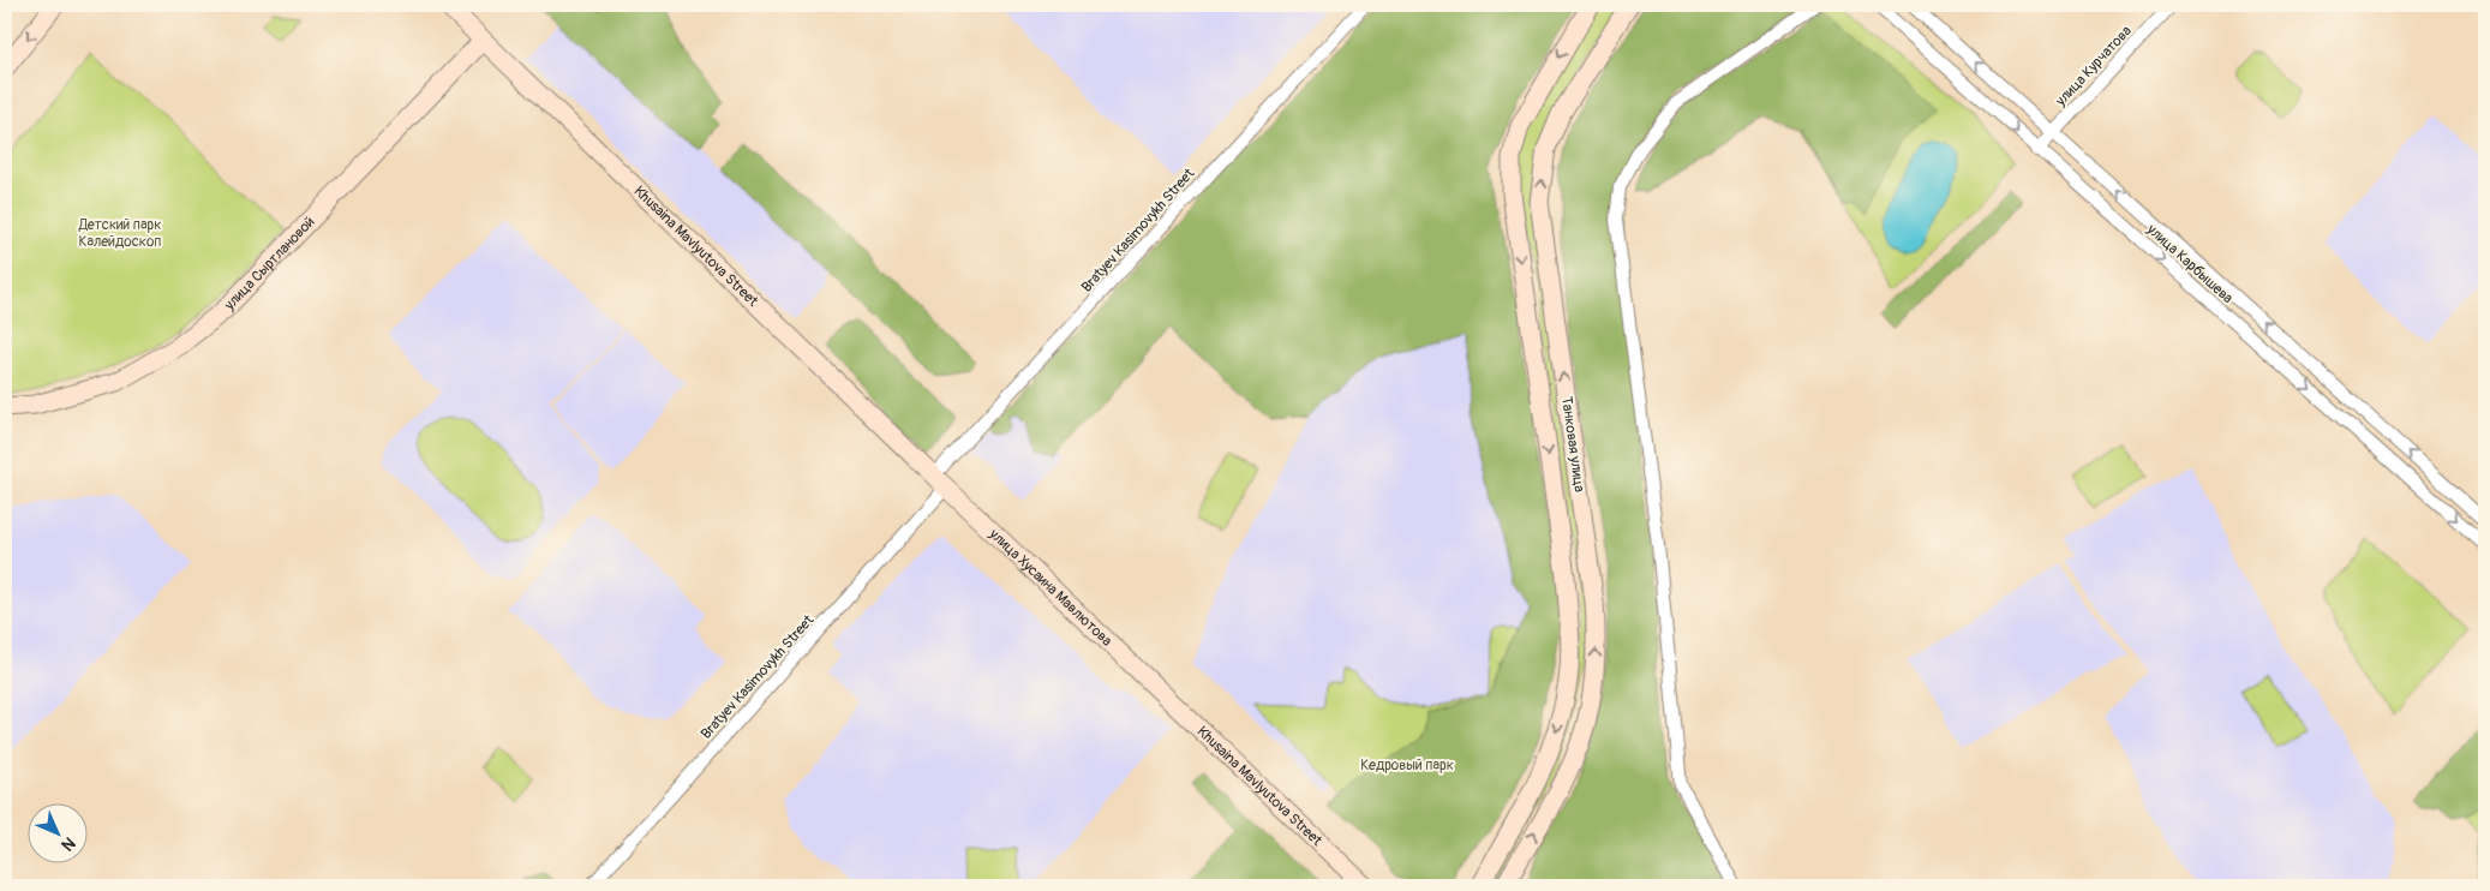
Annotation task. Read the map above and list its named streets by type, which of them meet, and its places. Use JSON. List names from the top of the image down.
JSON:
{
  "streets": {
    "street": [
      "улица Курчатова",
      "Bratyev Kasimovykh Street",
      "Khusaina Mavlyutova Street",
      "улица Сыртлановой",
      "улица Карбышева",
      "Танковая улица",
      "улица Хусаина Мавлютова"
    ]
  },
  "crossings": [
    ["улица Курчатова", "улица Карбышева"],
    ["Bratyev Kasimovykh Street", "Khusaina Mavlyutova Street"],
    ["Bratyev Kasimovykh Street", "улица Хусаина Мавлютова"],
    ["Khusaina Mavlyutova Street", "улица Сыртлановой"],
    ["Khusaina Mavlyutova Street", "улица Хусаина Мавлютова"]
  ],
  "parks": ["Детский парк Калейдоскоп", "Кедровый парк"],
  "north": "bottom right"
}
